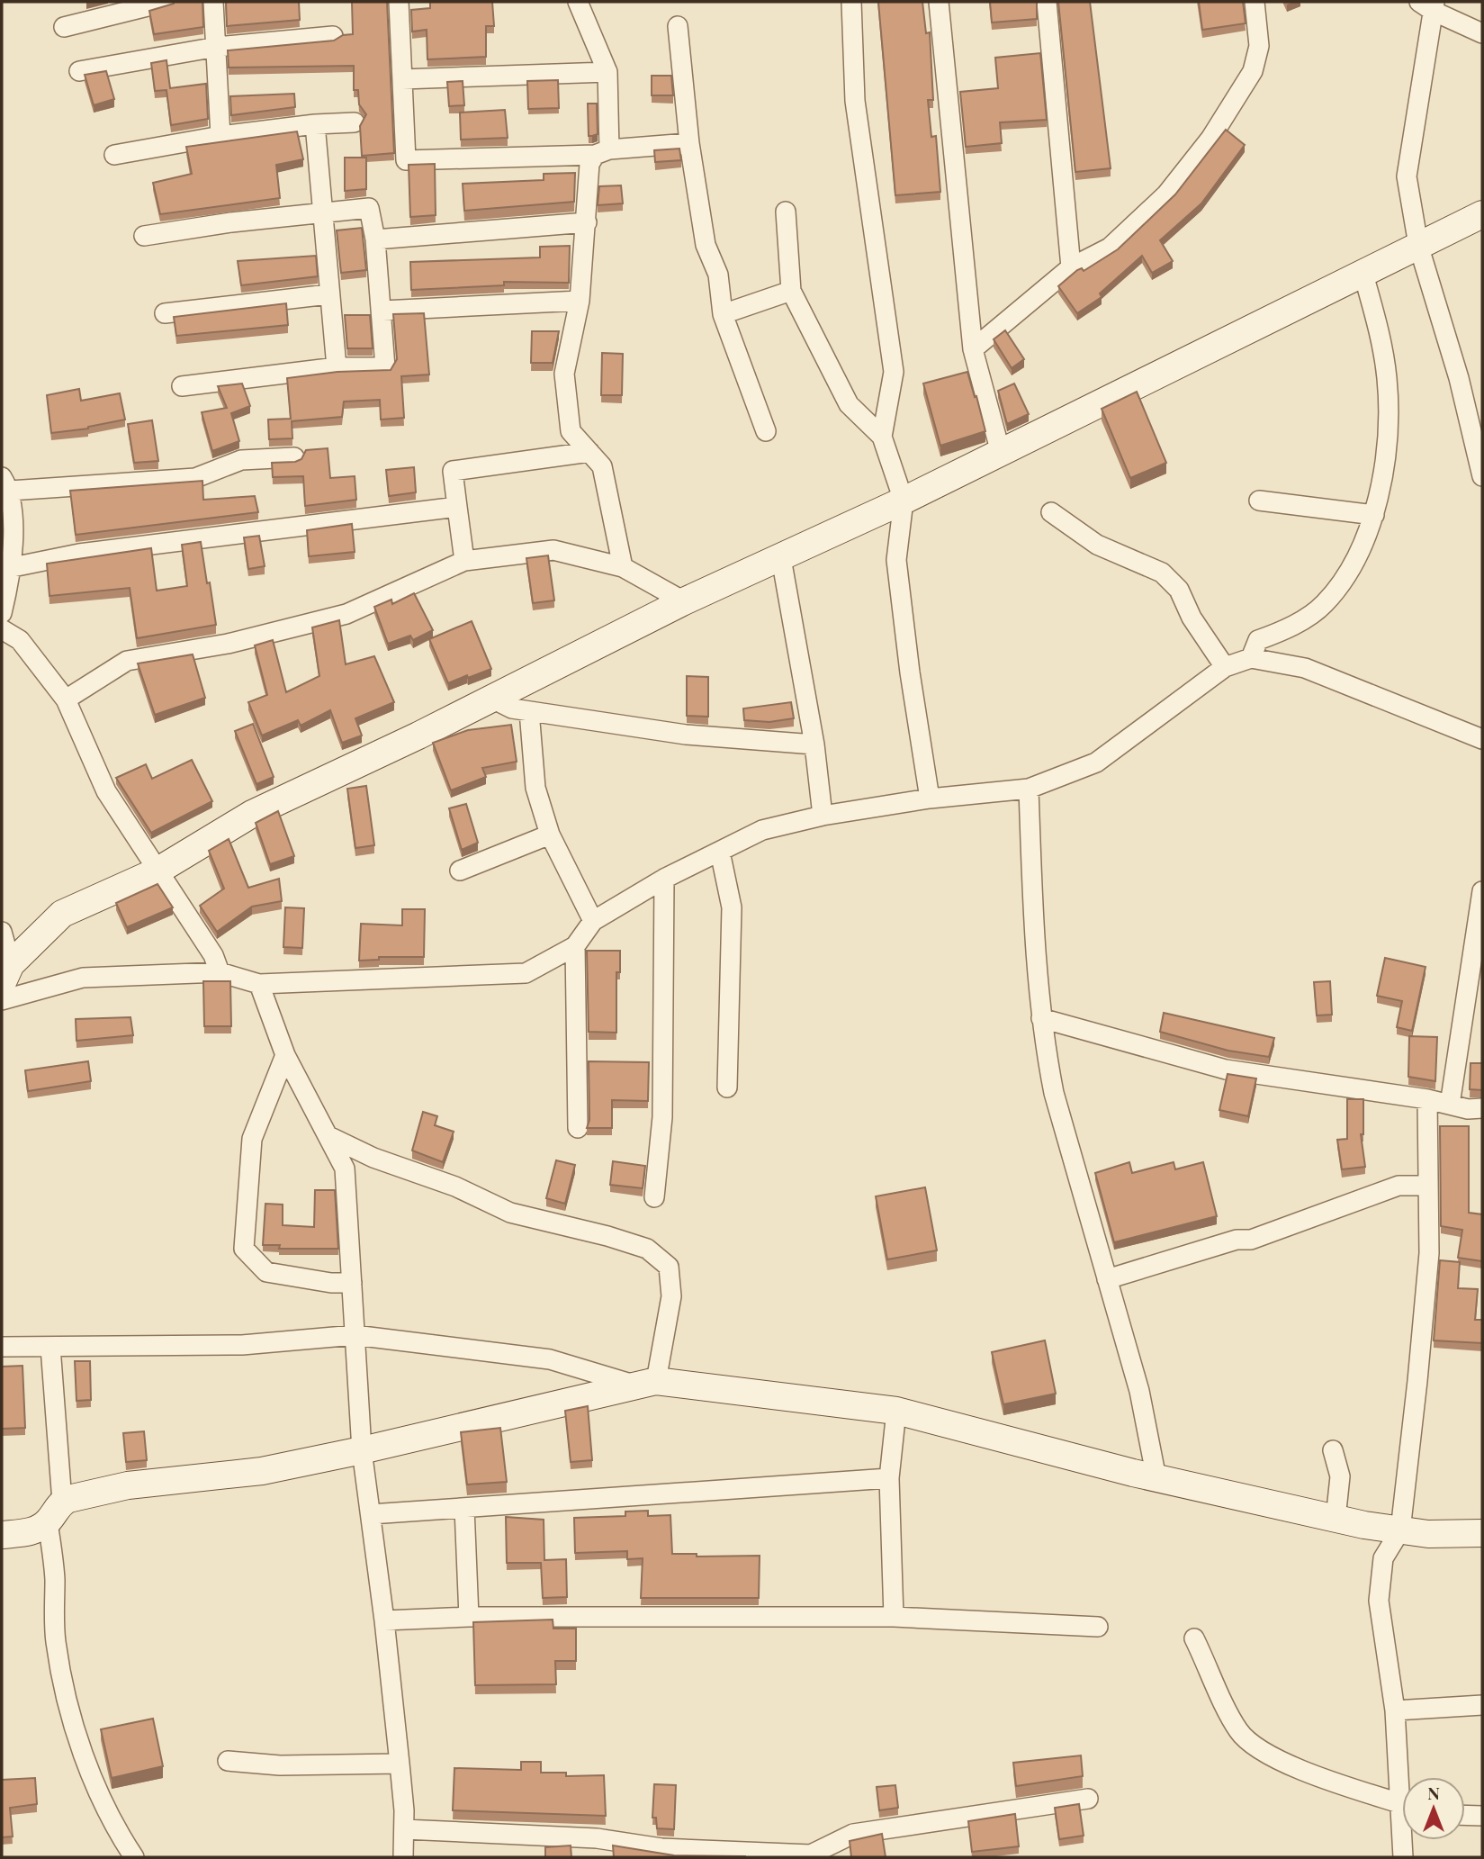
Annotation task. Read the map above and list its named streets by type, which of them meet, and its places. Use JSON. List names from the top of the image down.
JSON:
{
  "north": "top"
}
